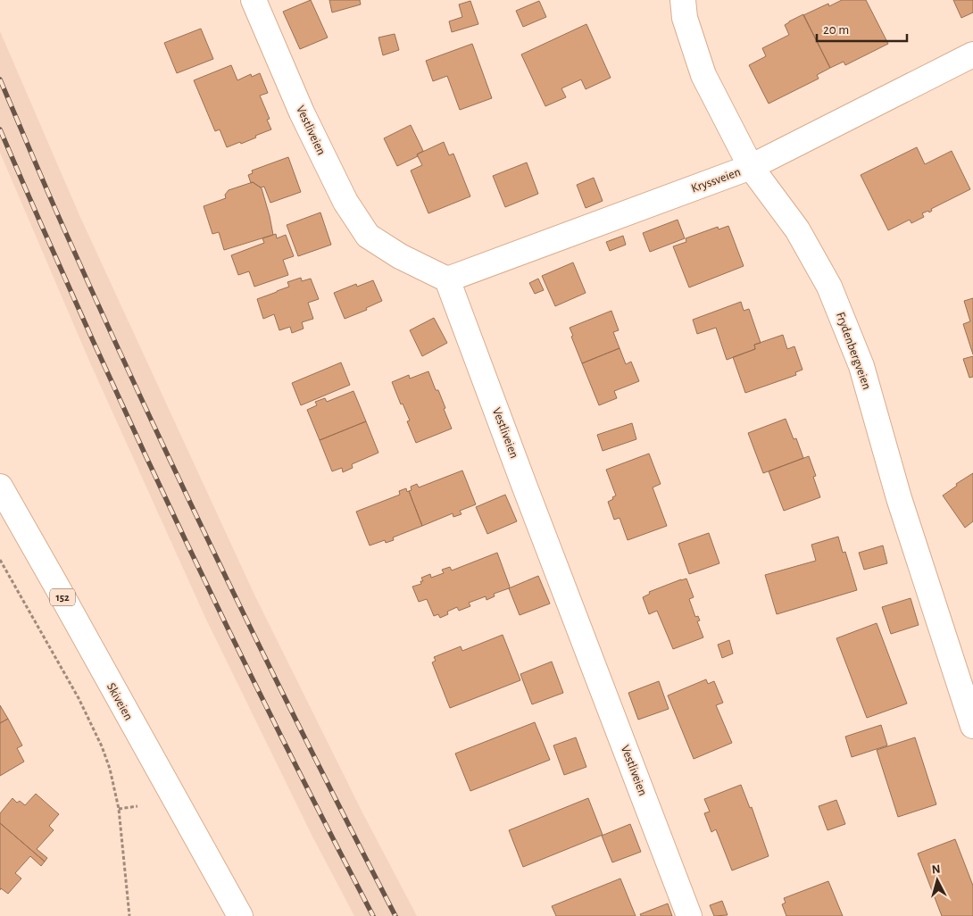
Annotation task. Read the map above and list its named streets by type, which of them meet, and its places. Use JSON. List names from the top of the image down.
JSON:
{
  "streets": {
    "street": [
      "Vestliveien",
      "Kryssveien",
      "Frydenbergveien",
      "152",
      "Skiveien"
    ]
  },
  "crossings": [
    ["Vestliveien", "Kryssveien"],
    ["Kryssveien", "Frydenbergveien"]
  ],
  "scale_bar": "20 m",
  "north": "top"
}
